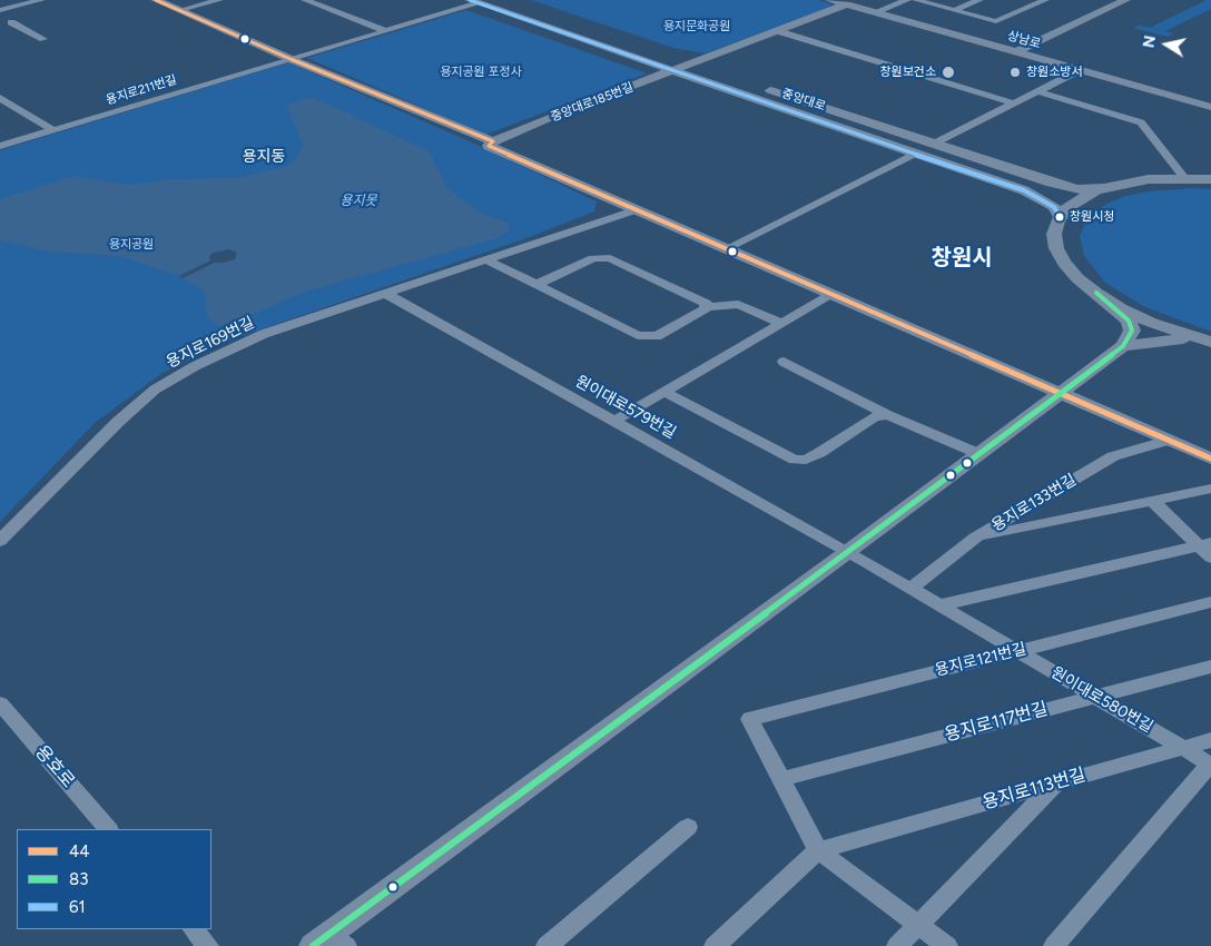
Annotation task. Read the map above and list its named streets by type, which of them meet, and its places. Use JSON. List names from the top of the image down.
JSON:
{
  "streets": {
    "main road": ["상남로", "중앙대로", "중앙대로185번길"],
    "street": [
      "용지로211번길",
      "용지로169번길",
      "원이대로579번길",
      "용지로133번길",
      "용지로121번길",
      "원이대로580번길",
      "용지로117번길",
      "용호로",
      "용지로113번길"
    ]
  },
  "crossings": [
    ["상남로", "중앙대로185번길"],
    ["용지로211번길", "중앙대로"],
    ["중앙대로", "중앙대로185번길"],
    ["용지로169번길", "원이대로579번길"],
    ["원이대로579번길", "원이대로580번길"],
    ["용지로133번길", "원이대로580번길"],
    ["용지로121번길", "원이대로580번길"],
    ["용지로121번길", "용지로117번길"],
    ["원이대로580번길", "용지로117번길"],
    ["원이대로580번길", "용지로113번길"]
  ],
  "districts": ["용지동", "창원시"],
  "water": ["용지못"],
  "parks": ["용지문화공원", "용지공원 포정사", "용지공원"],
  "places": ["창원보건소", "창원소방서", "창원시청"],
  "lines": ["transit line 44", "transit line 61", "transit line 83"],
  "legend": ["44", "83", "61"],
  "north": "left"
}
